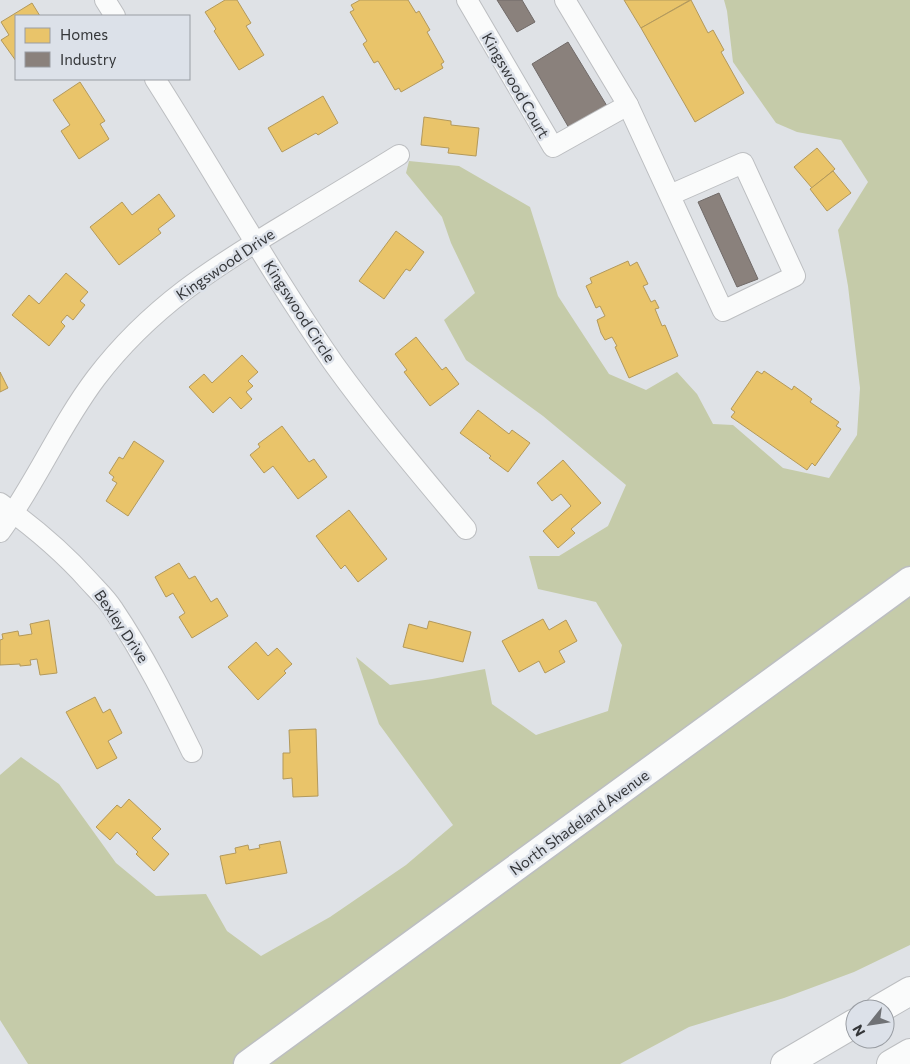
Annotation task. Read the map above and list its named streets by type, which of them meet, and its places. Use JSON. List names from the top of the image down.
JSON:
{
  "streets": {
    "main road": ["North Shadeland Avenue"],
    "street": [
      "Kingswood Court",
      "Kingswood Drive",
      "Kingswood Circle",
      "Bexley Drive"
    ]
  },
  "crossings": [
    ["Kingswood Drive", "Kingswood Circle"],
    ["Kingswood Drive", "Bexley Drive"]
  ],
  "legend": ["Homes", "Industry"],
  "north": "bottom left"
}
